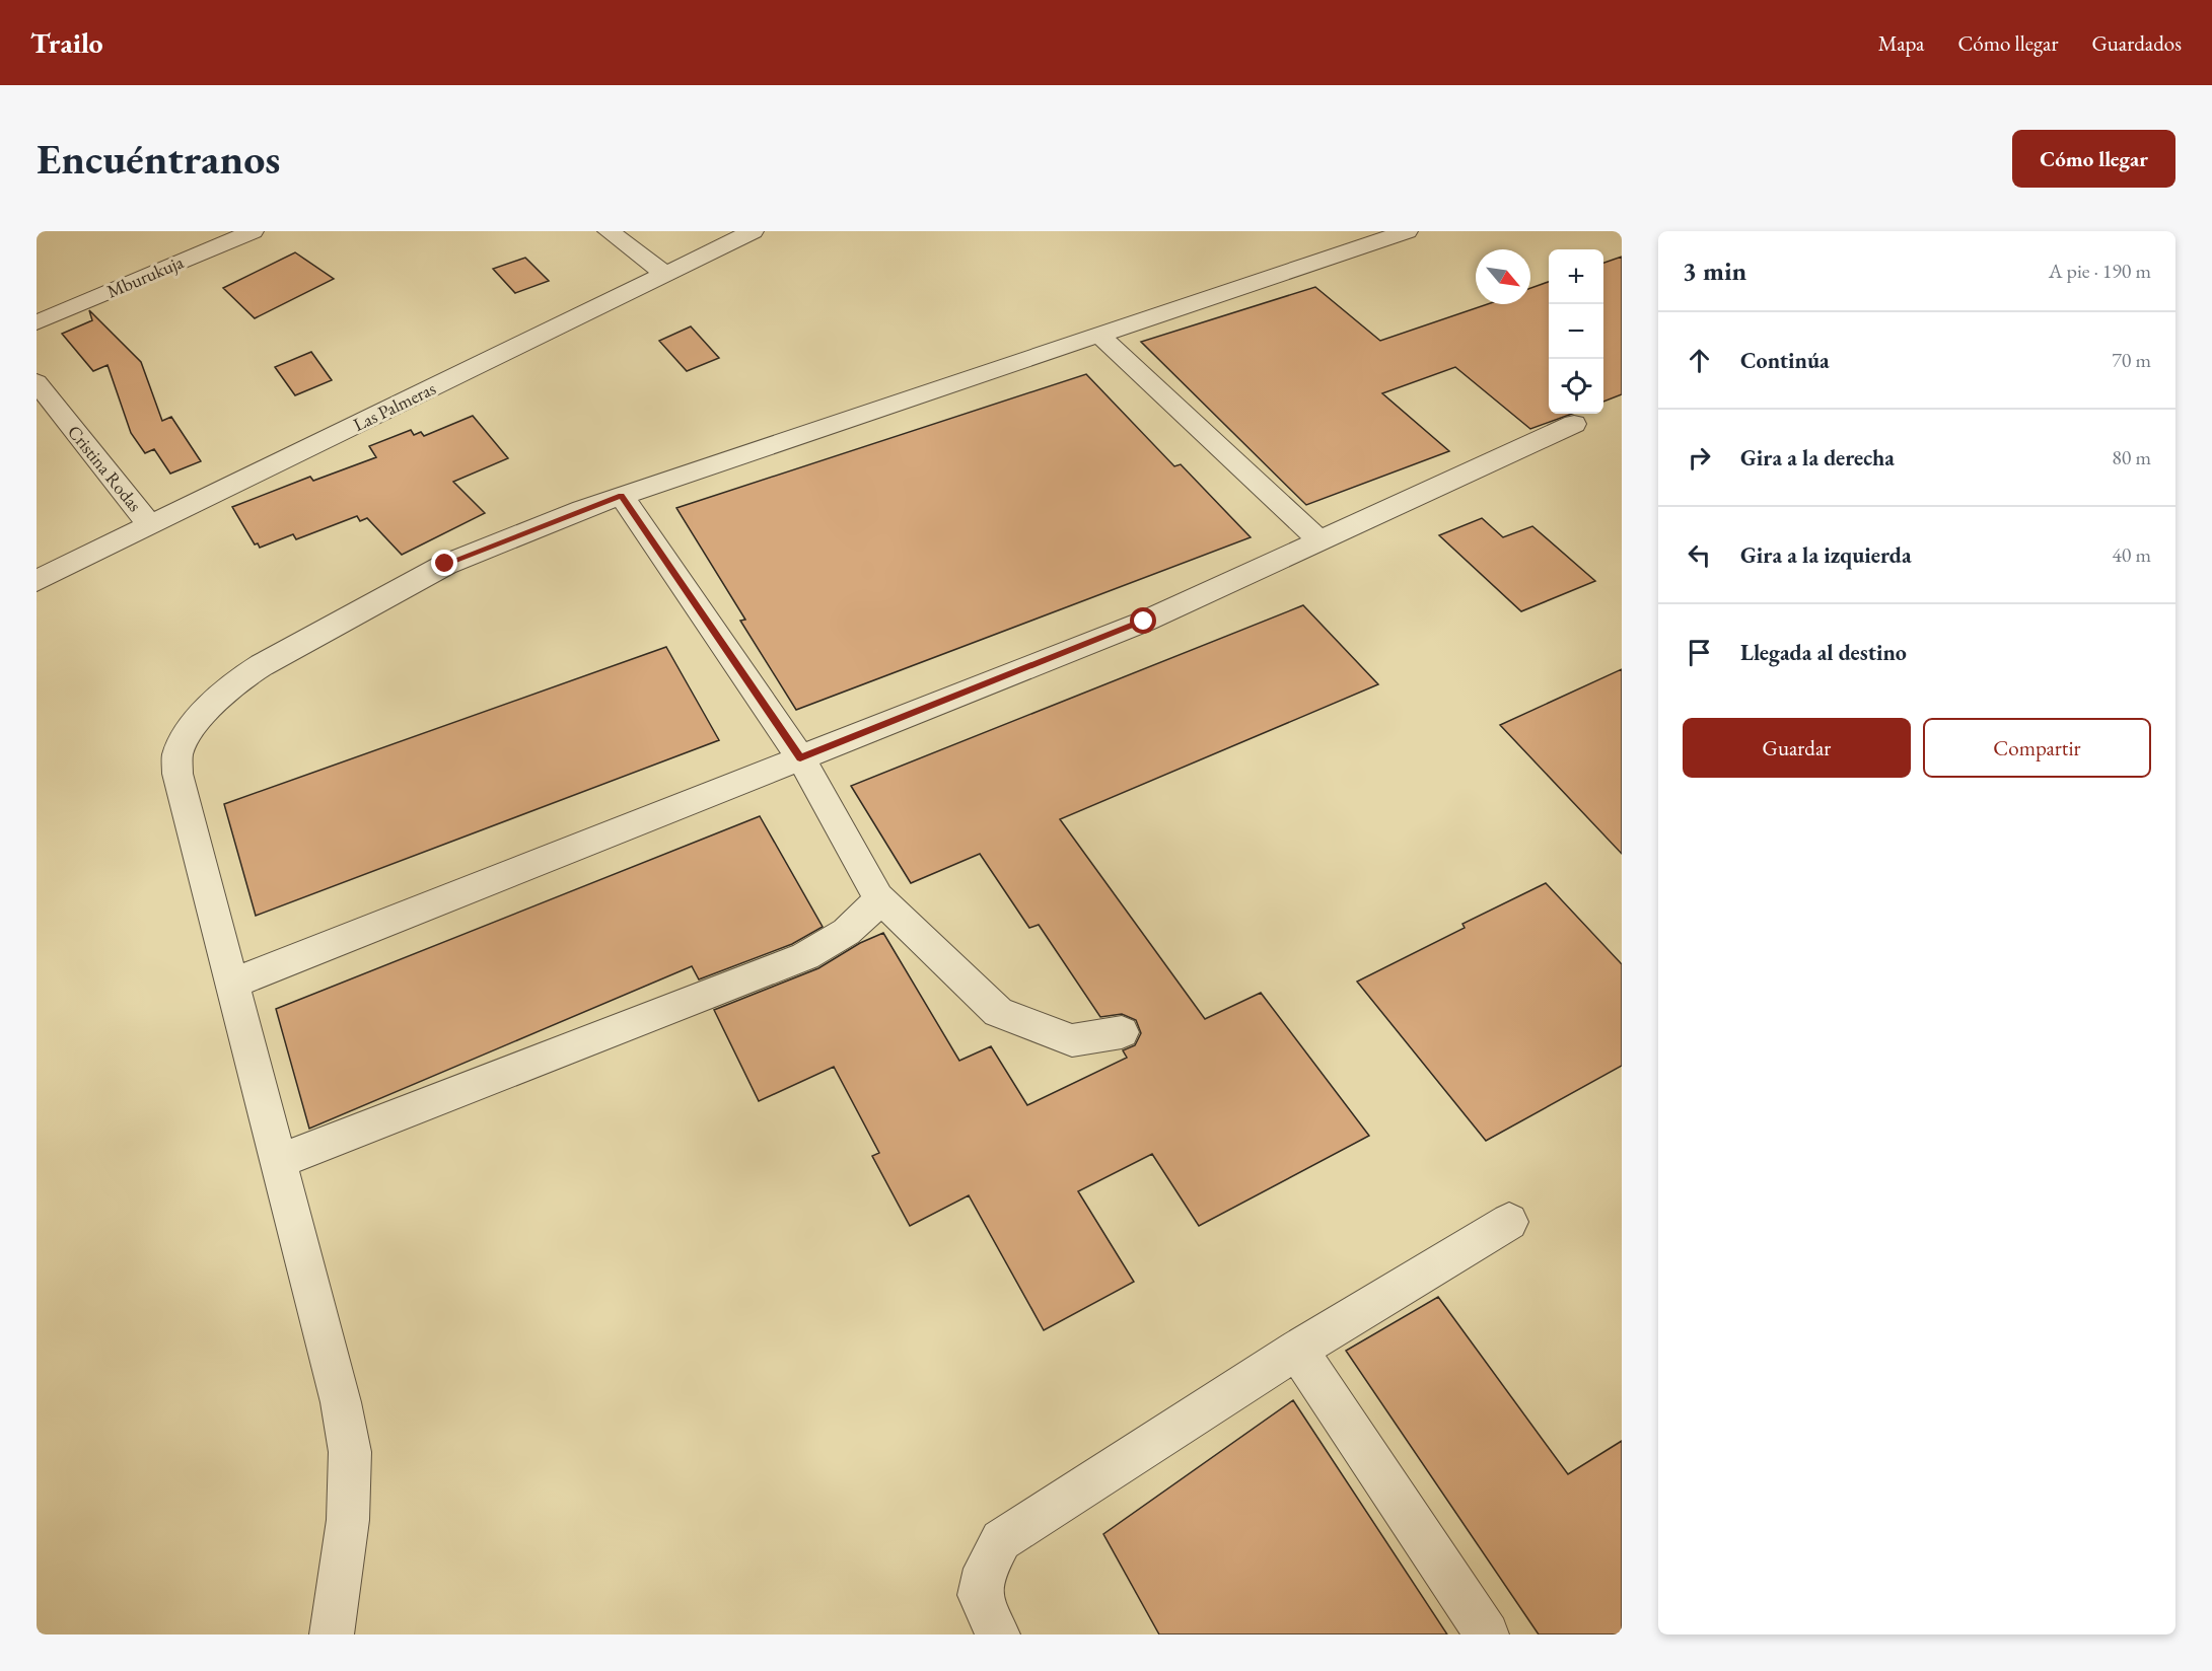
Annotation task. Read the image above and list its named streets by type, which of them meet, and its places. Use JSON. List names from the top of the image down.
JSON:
{
  "streets": {
    "street": ["Mburukuja", "Las Palmeras", "Cristina Rodas"]
  },
  "crossings": [
    ["Las Palmeras", "Cristina Rodas"]
  ],
  "north": "bottom right",
  "page": {
    "header": "Trailo",
    "nav": ["Mapa", "Cómo llegar", "Guardados"],
    "buttons": [
      "Cómo llegar",
      ["Guardar", "Compartir"]
    ],
    "title": "Encuéntranos",
    "heading": ["3 min", "A pie · 190 m"],
    "map_buttons": ["+", "−"],
    "list": [
      ["Continúa", "70 m"],
      ["Gira a la derecha", "80 m"],
      ["Gira a la izquierda", "40 m"],
      "Llegada al destino"
    ]
  }
}
